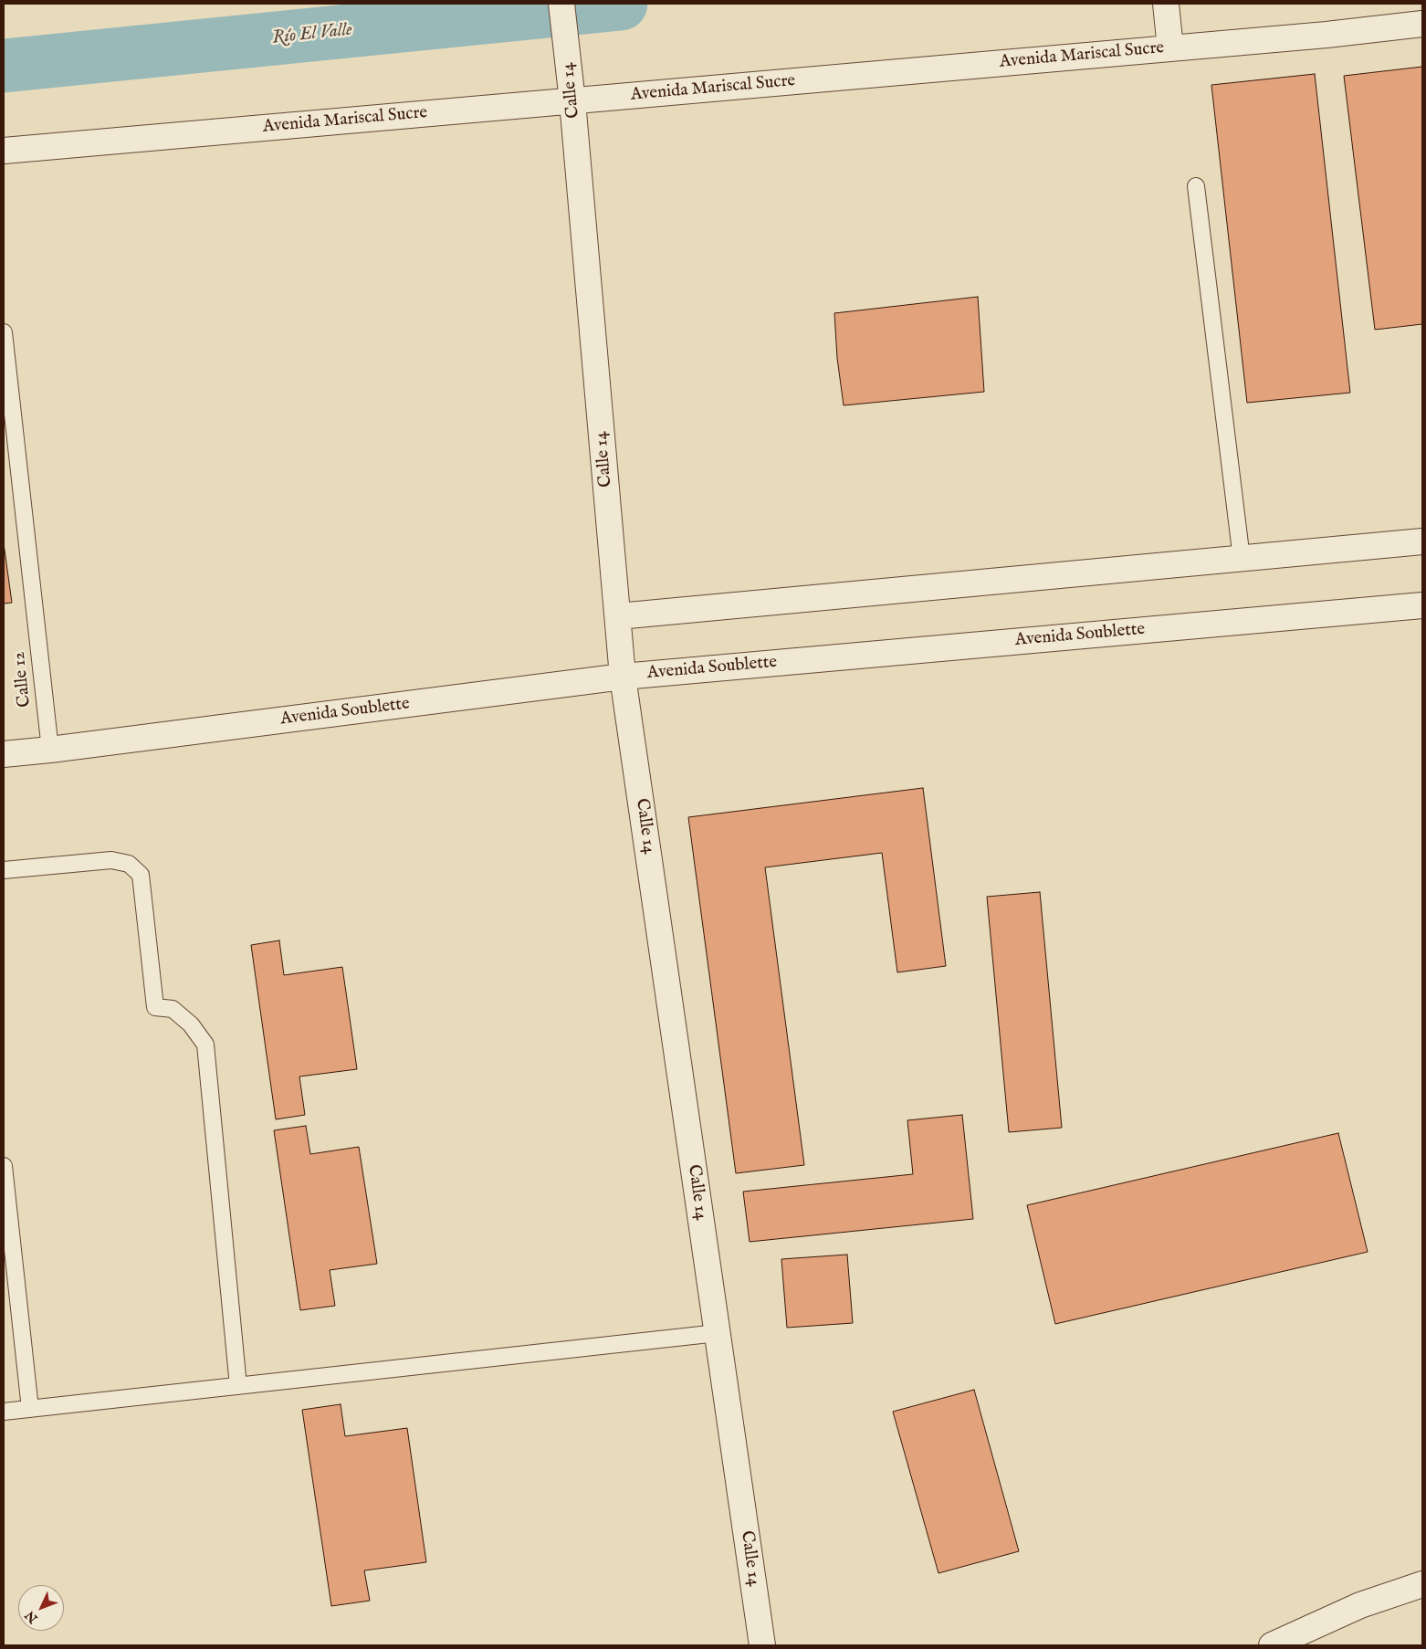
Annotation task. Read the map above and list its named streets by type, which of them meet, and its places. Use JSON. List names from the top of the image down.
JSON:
{
  "streets": {
    "street": ["Avenida Mariscal Sucre", "Calle 14", "Avenida Soublette"],
    "lane": ["Calle 12"]
  },
  "crossings": [
    ["Avenida Mariscal Sucre", "Calle 14"],
    ["Calle 14", "Avenida Soublette"],
    ["Avenida Soublette", "Calle 12"]
  ],
  "water": ["Río El Valle"],
  "north": "bottom left"
}
